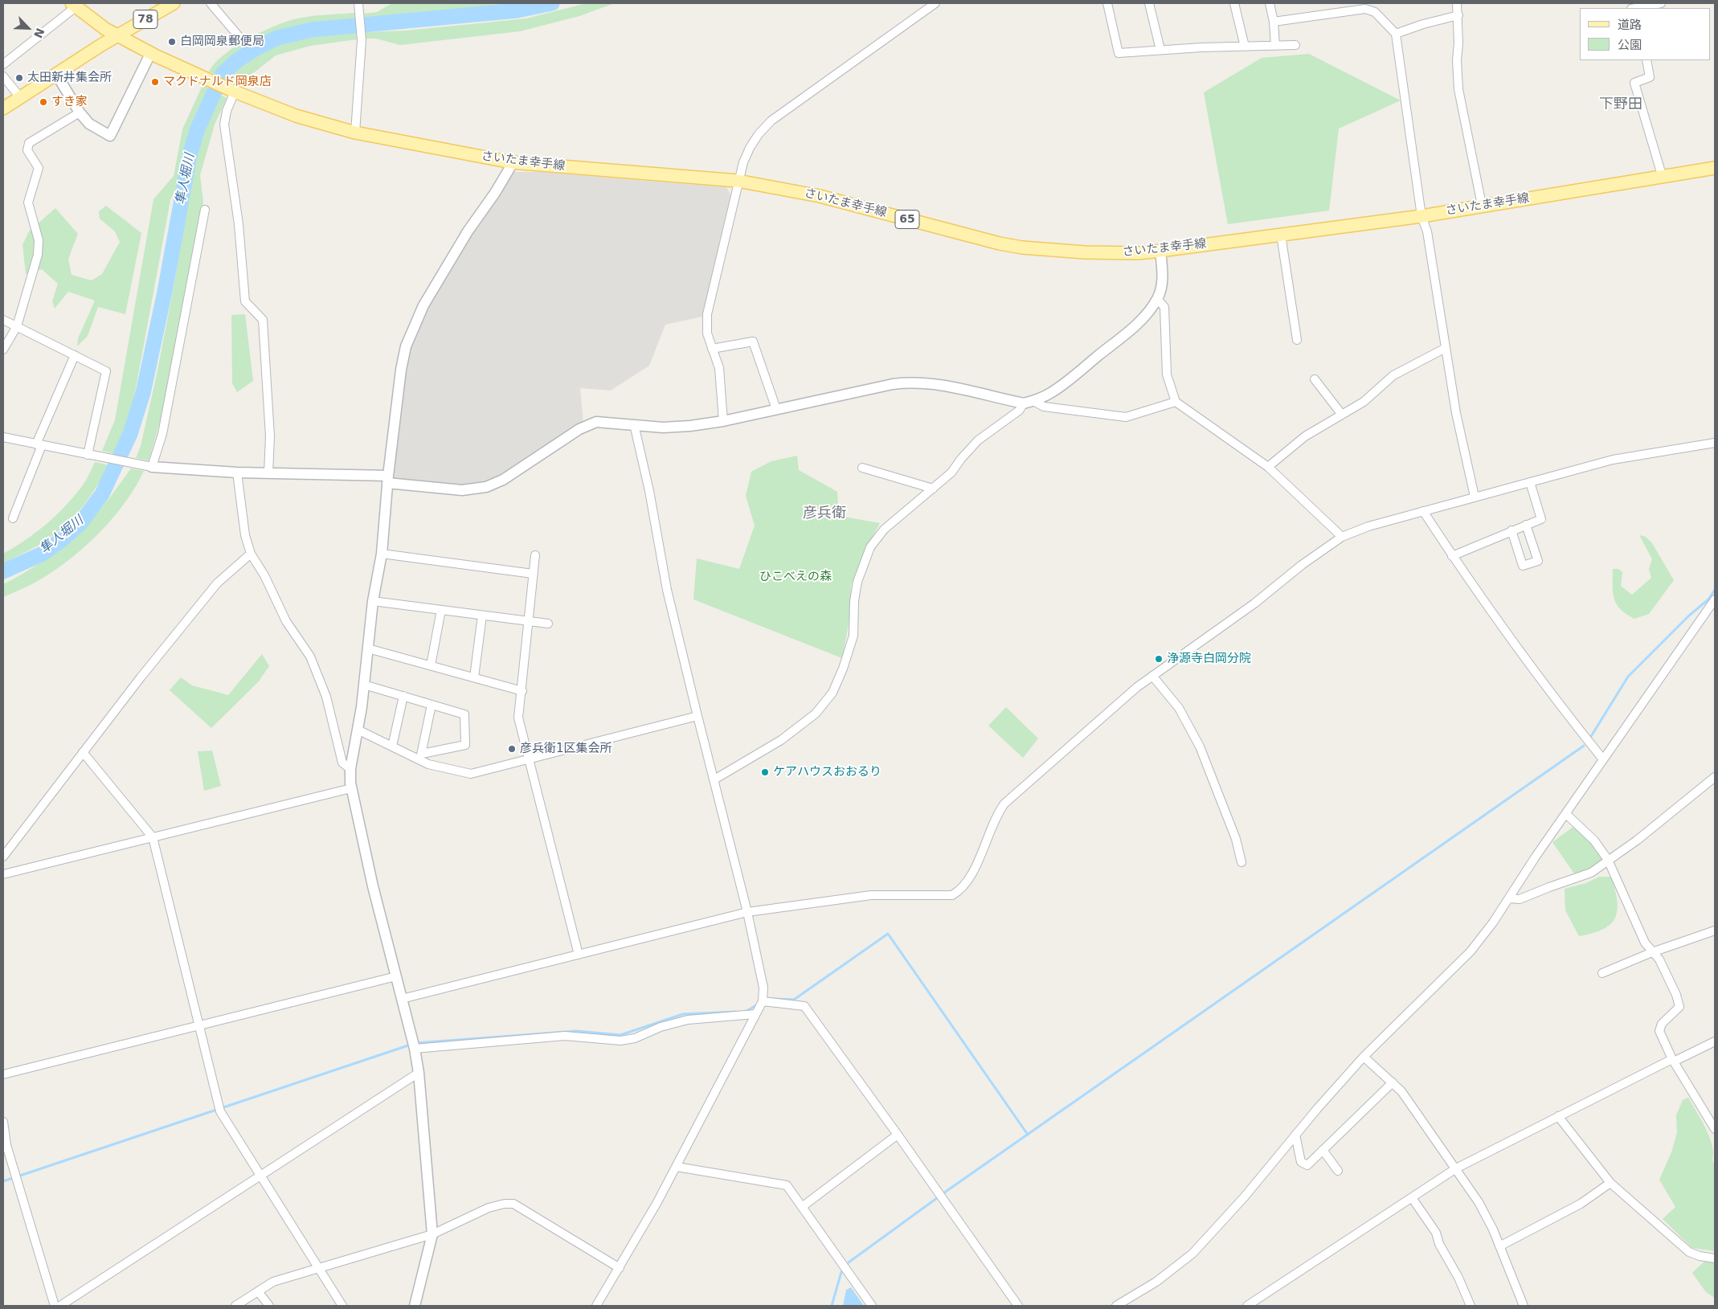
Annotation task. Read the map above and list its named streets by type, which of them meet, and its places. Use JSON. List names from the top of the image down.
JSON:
{
  "streets": {
    "main road": ["78", "さいたま幸手線", "65"]
  },
  "crossings": [
    ["78", "さいたま幸手線"]
  ],
  "districts": ["下野田", "彦兵衛"],
  "water": ["隼人堀川"],
  "parks": ["ひこべえの森"],
  "places": [
    "白岡岡泉郵便局",
    "太田新井集会所",
    "マクドナルド岡泉店",
    "すき家",
    "浄源寺白岡分院",
    "彦兵衛1区集会所",
    "ケアハウスおおるり"
  ],
  "legend": ["道路", "公園"],
  "north": "bottom right"
}
